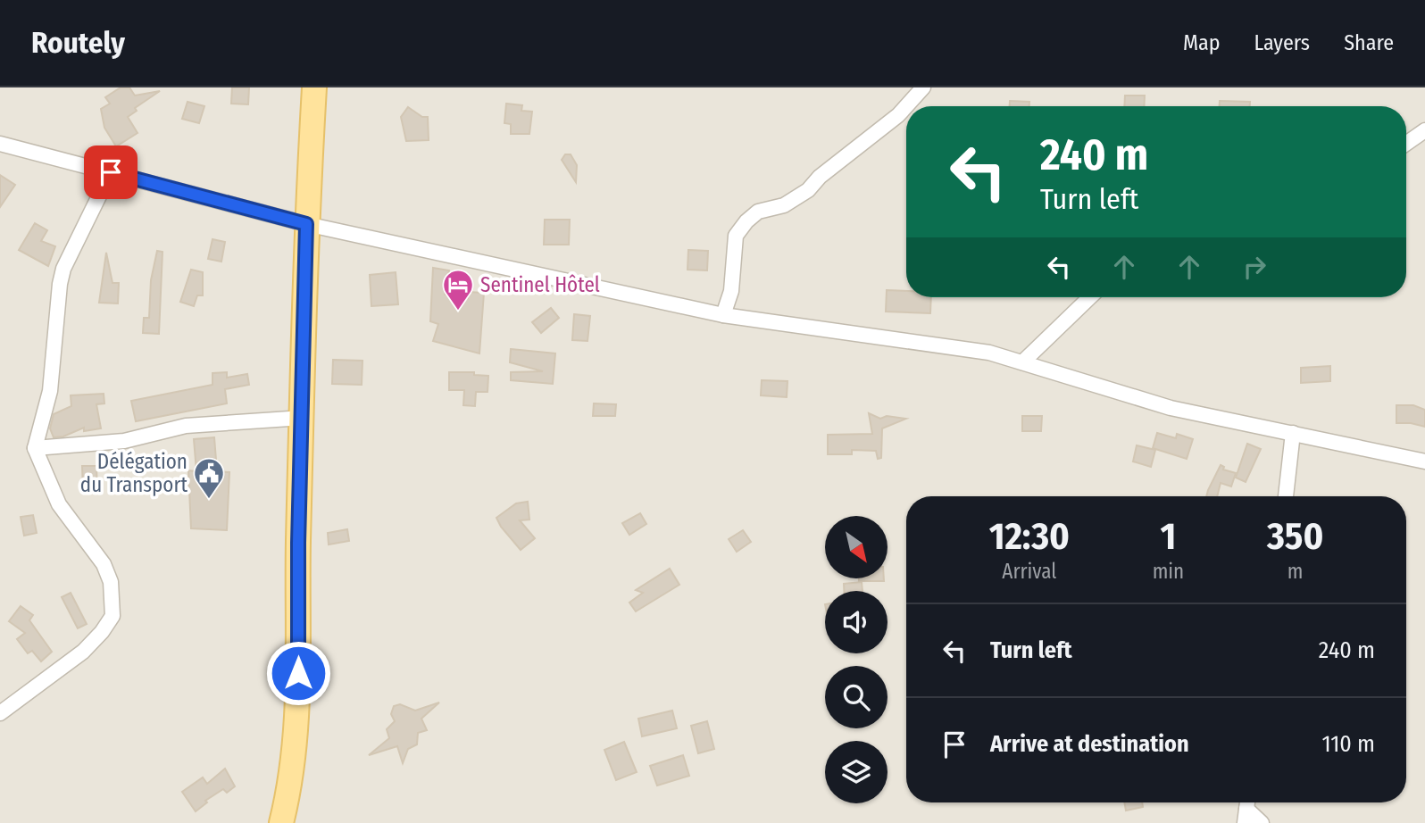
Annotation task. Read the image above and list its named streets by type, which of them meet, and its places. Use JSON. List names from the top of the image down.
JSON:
{
  "places": {
    "hotel": ["Sentinel Hôtel"],
    "public building": ["Délégation du Transport"]
  },
  "north": "bottom right",
  "page": {
    "header": "Routely",
    "nav": ["Map", "Layers", "Share"],
    "turn": ["240 m", "Turn left"],
    "eta": [
      "12:30",
      "Arrival",
      "1",
      "min",
      "350",
      "m"
    ],
    "list": [
      {
        "name": "Turn left",
        "value": "240 m"
      },
      {
        "name": "Arrive at destination",
        "value": "110 m"
      }
    ]
  }
}
